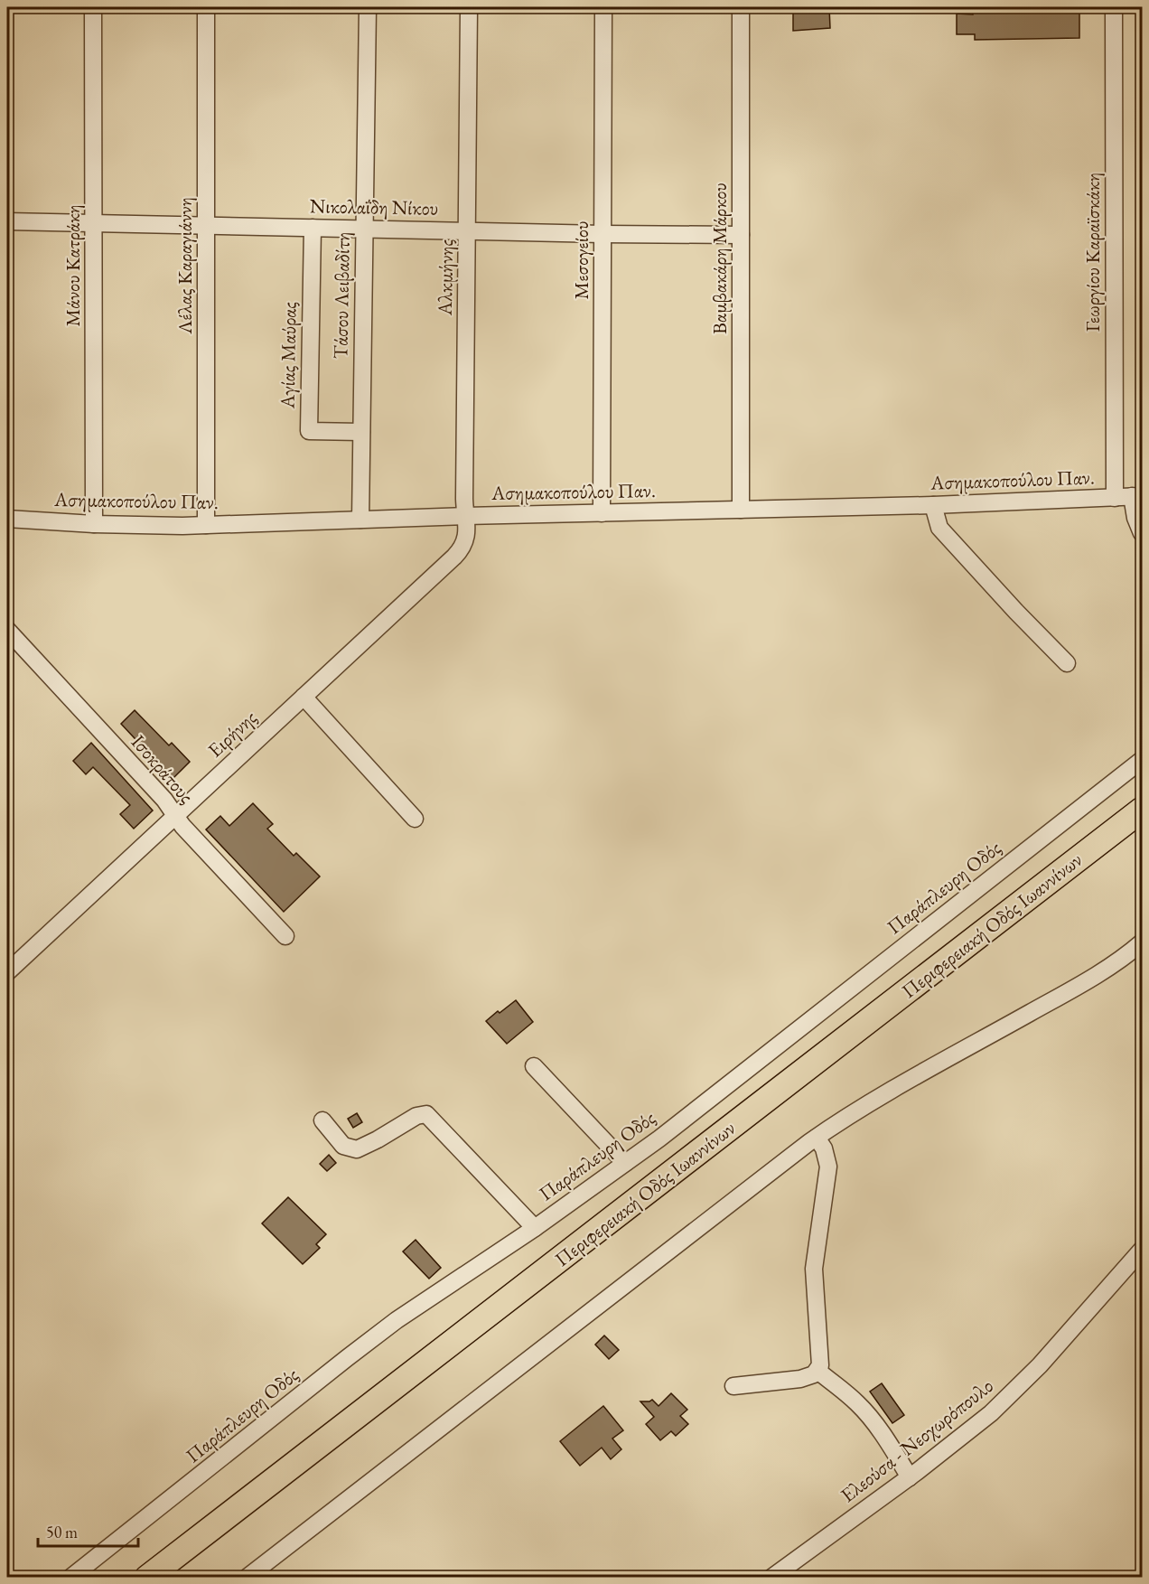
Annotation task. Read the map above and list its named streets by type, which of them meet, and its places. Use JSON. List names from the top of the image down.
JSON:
{
  "streets": {
    "highway": ["Περιφερειακή Οδός Ιωαννίνων"],
    "street": [
      "Νικολαΐδη Νίκου",
      "Γεωργίου Καραϊσκάκη",
      "Βαμβακάρη Μάρκου",
      "Μεσογείου",
      "Μάνου Κατράκη",
      "Λέλας Καραγιάννη",
      "Αλκμήνης",
      "Τάσου Λειβαδίτη",
      "Αγίας Μαύρας",
      "Ασημακοπούλου Παν.",
      "Ειρήνης",
      "Ισοκράτους",
      "Παράπλευρη Οδός",
      "Ελεούσα - Νεοχωρόπουλο"
    ]
  },
  "crossings": [
    ["Νικολαΐδη Νίκου", "Βαμβακάρη Μάρκου"],
    ["Νικολαΐδη Νίκου", "Μεσογείου"],
    ["Νικολαΐδη Νίκου", "Μάνου Κατράκη"],
    ["Νικολαΐδη Νίκου", "Λέλας Καραγιάννη"],
    ["Νικολαΐδη Νίκου", "Αλκμήνης"],
    ["Νικολαΐδη Νίκου", "Τάσου Λειβαδίτη"],
    ["Νικολαΐδη Νίκου", "Αγίας Μαύρας"],
    ["Γεωργίου Καραϊσκάκη", "Ασημακοπούλου Παν."],
    ["Βαμβακάρη Μάρκου", "Ασημακοπούλου Παν."],
    ["Μεσογείου", "Ασημακοπούλου Παν."],
    ["Μάνου Κατράκη", "Ασημακοπούλου Παν."],
    ["Λέλας Καραγιάννη", "Ασημακοπούλου Παν."],
    ["Αλκμήνης", "Ασημακοπούλου Παν."],
    ["Αλκμήνης", "Ειρήνης"],
    ["Τάσου Λειβαδίτη", "Αγίας Μαύρας"],
    ["Τάσου Λειβαδίτη", "Ασημακοπούλου Παν."],
    ["Ασημακοπούλου Παν.", "Ειρήνης"],
    ["Ειρήνης", "Ισοκράτους"]
  ],
  "scale_bar": "50 m"
}
